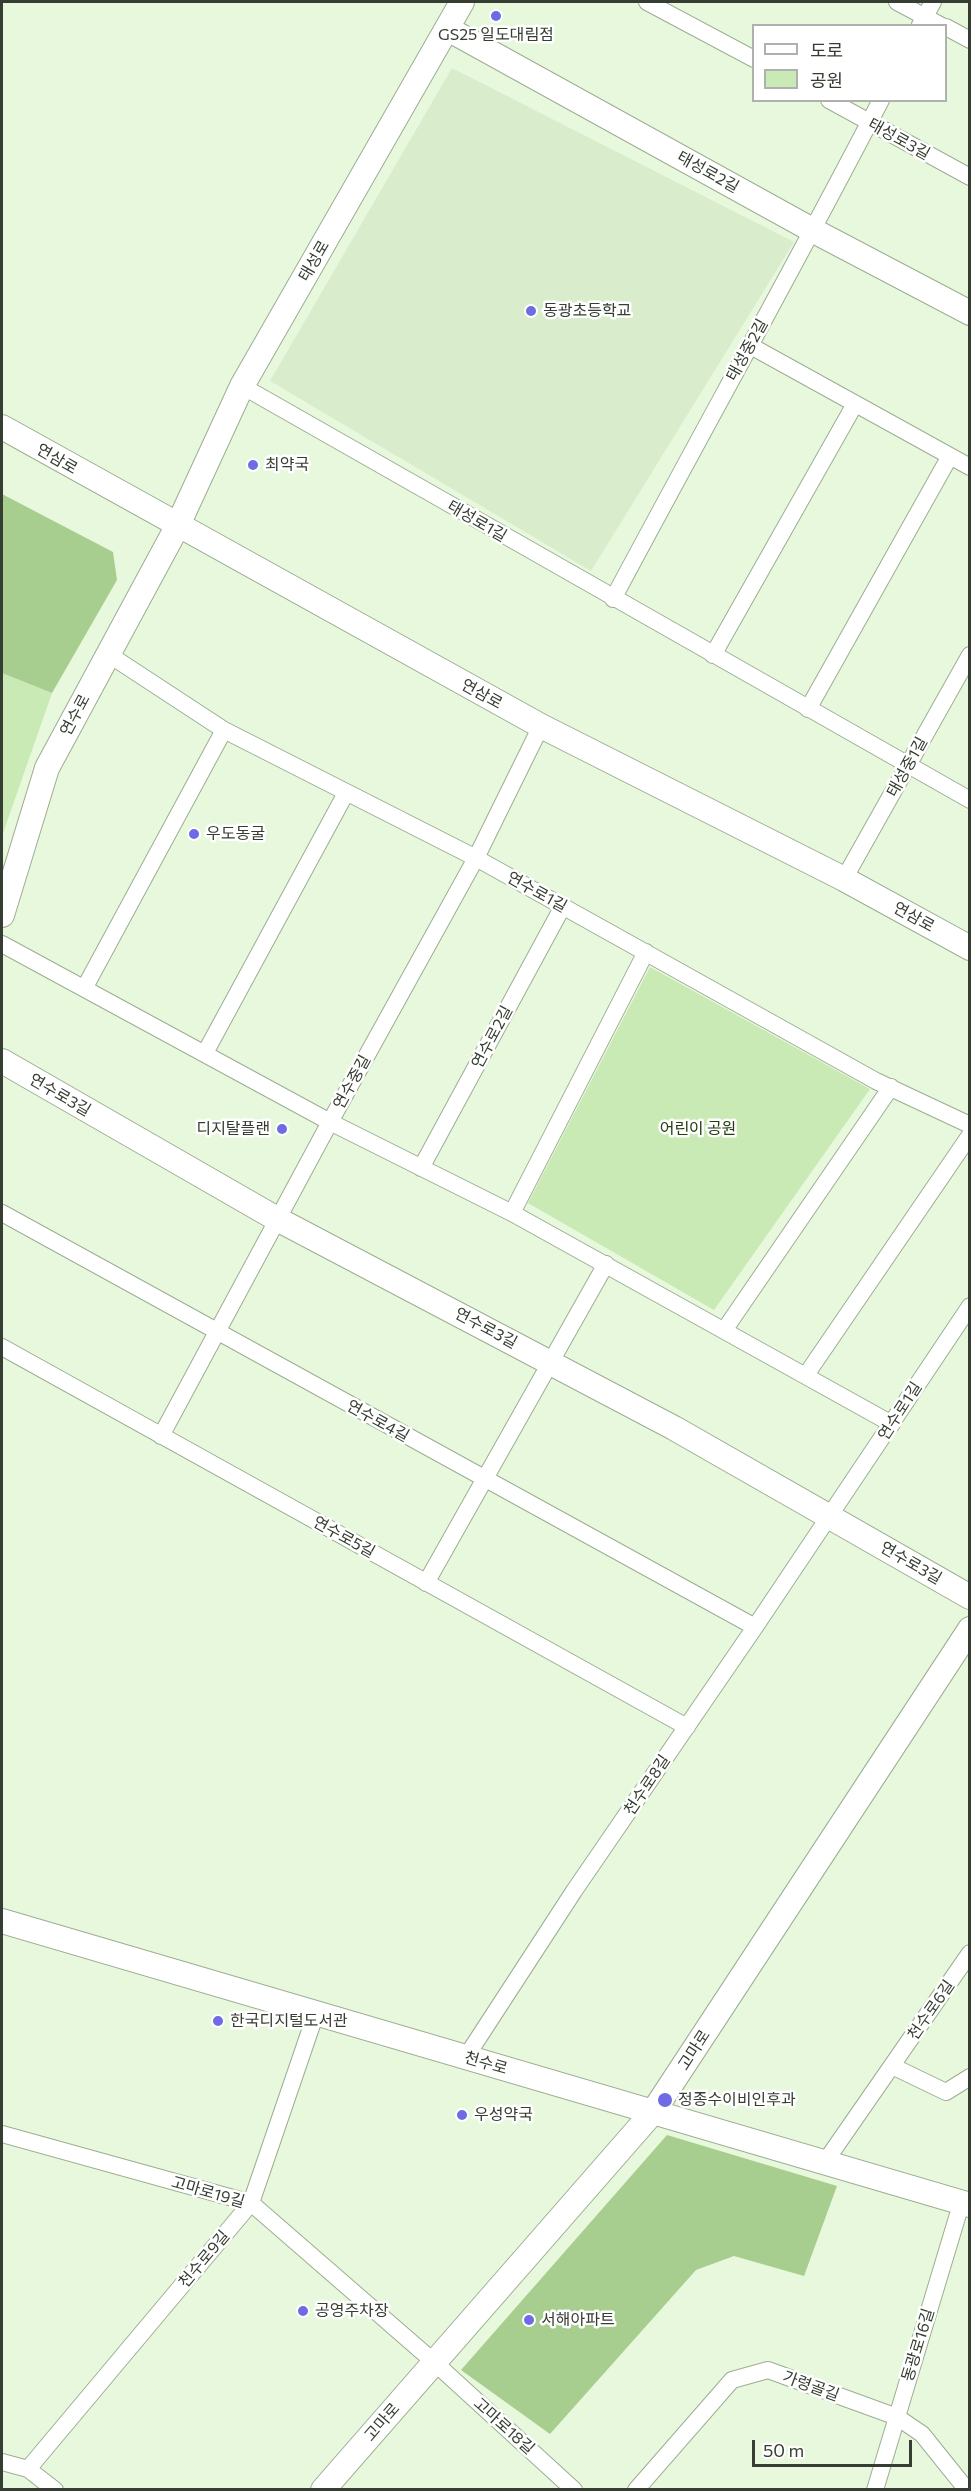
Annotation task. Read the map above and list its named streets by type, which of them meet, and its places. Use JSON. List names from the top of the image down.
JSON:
{
  "streets": {
    "street": [
      "태성로3길",
      "태성로2길",
      "태성로",
      "태성중2길",
      "연삼로",
      "태성로1길",
      "연수로",
      "태성중1길",
      "연수로1길",
      "연수로2길",
      "연수중길",
      "연수로3길",
      "연수로4길",
      "연수로5길",
      "천수로8길",
      "천수로6길",
      "고마로",
      "천수로",
      "고마로19길",
      "천수로9길",
      "동광로16길",
      "가령골길",
      "고마로18길"
    ]
  },
  "crossings": [
    ["태성로3길", "태성중2길"],
    ["태성로2길", "태성로"],
    ["태성로2길", "태성중2길"],
    ["태성로", "연삼로"],
    ["태성로", "태성로1길"],
    ["태성로", "연수로"],
    ["태성중2길", "태성로1길"],
    ["연삼로", "연수로"],
    ["연삼로", "태성중1길"],
    ["연삼로", "연수중길"],
    ["태성로1길", "태성중1길"],
    ["연수로", "연수로1길"],
    ["연수로1길", "연수로2길"],
    ["연수로1길", "연수중길"],
    ["연수로1길", "연수로3길"],
    ["연수로1길", "천수로8길"],
    ["연수중길", "연수로3길"],
    ["연수중길", "연수로4길"],
    ["연수중길", "연수로5길"],
    ["연수로3길", "천수로8길"],
    ["연수로4길", "천수로8길"],
    ["연수로5길", "천수로8길"],
    ["천수로8길", "천수로"],
    ["천수로6길", "천수로"],
    ["고마로", "천수로"],
    ["고마로", "고마로19길"],
    ["고마로", "고마로18길"],
    ["천수로", "천수로9길"],
    ["천수로", "동광로16길"],
    ["고마로19길", "천수로9길"],
    ["고마로19길", "고마로18길"],
    ["동광로16길", "가령골길"]
  ],
  "parks": ["어린이 공원"],
  "places": [
    "GS25 일도대림점",
    "동광초등학교",
    "최약국",
    "우도동굴",
    "디지탈플랜",
    "한국디지털도서관",
    "정종수이비인후과",
    "우성약국",
    "공영주차장",
    "서해아파트"
  ],
  "legend": ["도로", "공원"],
  "scale_bar": "50 m"
}
